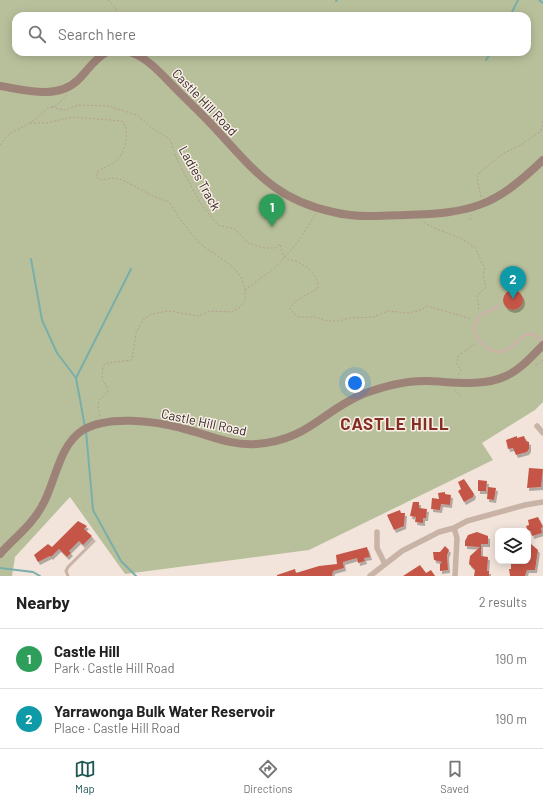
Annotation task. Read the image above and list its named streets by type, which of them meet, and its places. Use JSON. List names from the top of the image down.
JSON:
{
  "streets": {
    "main road": ["Castle Hill Road"],
    "path": ["Ladies Track"]
  },
  "districts": ["CASTLE HILL"],
  "page": {
    "search": "Search here",
    "pins": ["1", "2"],
    "heading": ["Nearby", "2 results"],
    "list": [
      {
        "mark": "1",
        "name": "Castle Hill",
        "note": "Park · Castle Hill Road",
        "value": "190 m"
      },
      {
        "mark": "2",
        "name": "Yarrawonga Bulk Water Reservoir",
        "note": "Place · Castle Hill Road",
        "value": "190 m"
      }
    ],
    "nav": ["Map", "Directions", "Saved"]
  }
}
